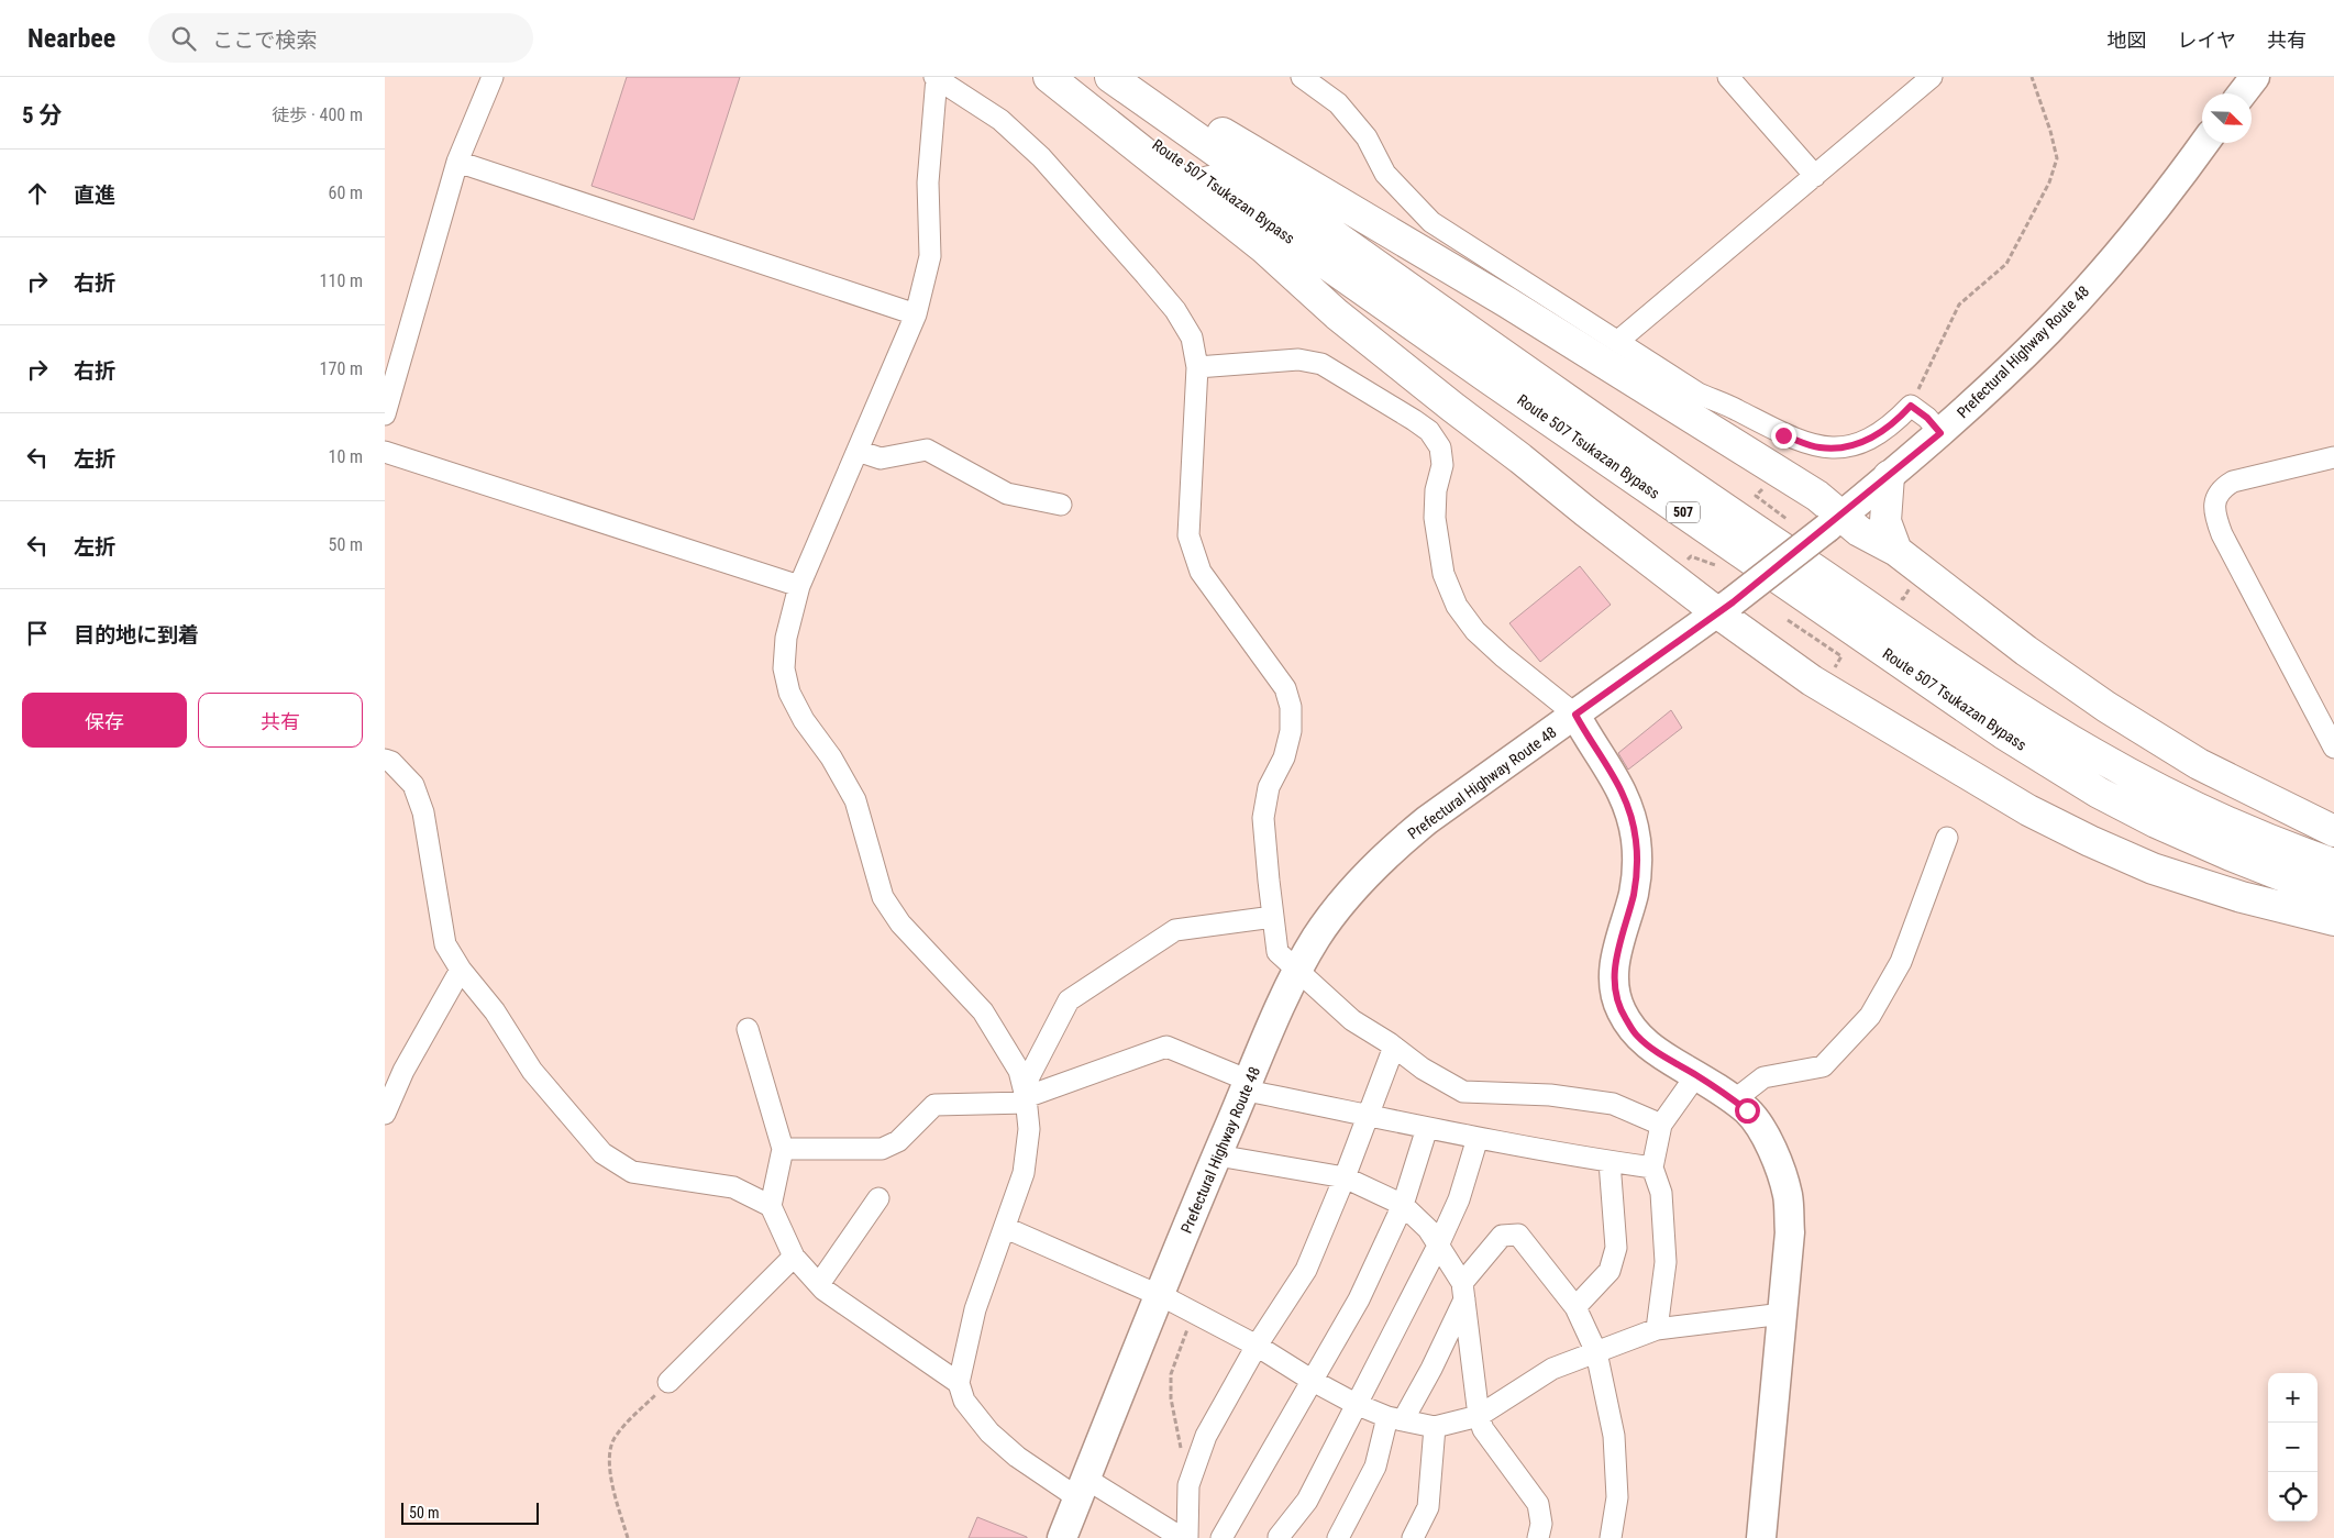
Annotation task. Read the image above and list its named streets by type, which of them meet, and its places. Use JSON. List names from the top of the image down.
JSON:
{
  "streets": {
    "highway": ["Route 507 Tsukazan Bypass", "507"],
    "main road": ["Prefectural Highway Route 48"]
  },
  "scale_bar": "50 m",
  "north": "bottom right",
  "page": {
    "header": "Nearbee",
    "search": "ここで検索",
    "nav": ["地図", "レイヤ", "共有"],
    "heading": ["5 分", "徒歩 · 400 m"],
    "list": [
      ["直進", "60 m"],
      ["右折", "110 m"],
      ["右折", "170 m"],
      ["左折", "10 m"],
      ["左折", "50 m"],
      "目的地に到着"
    ],
    "buttons": ["保存", "共有"],
    "map_buttons": ["+", "−"],
    "scale": "50 m"
  }
}
